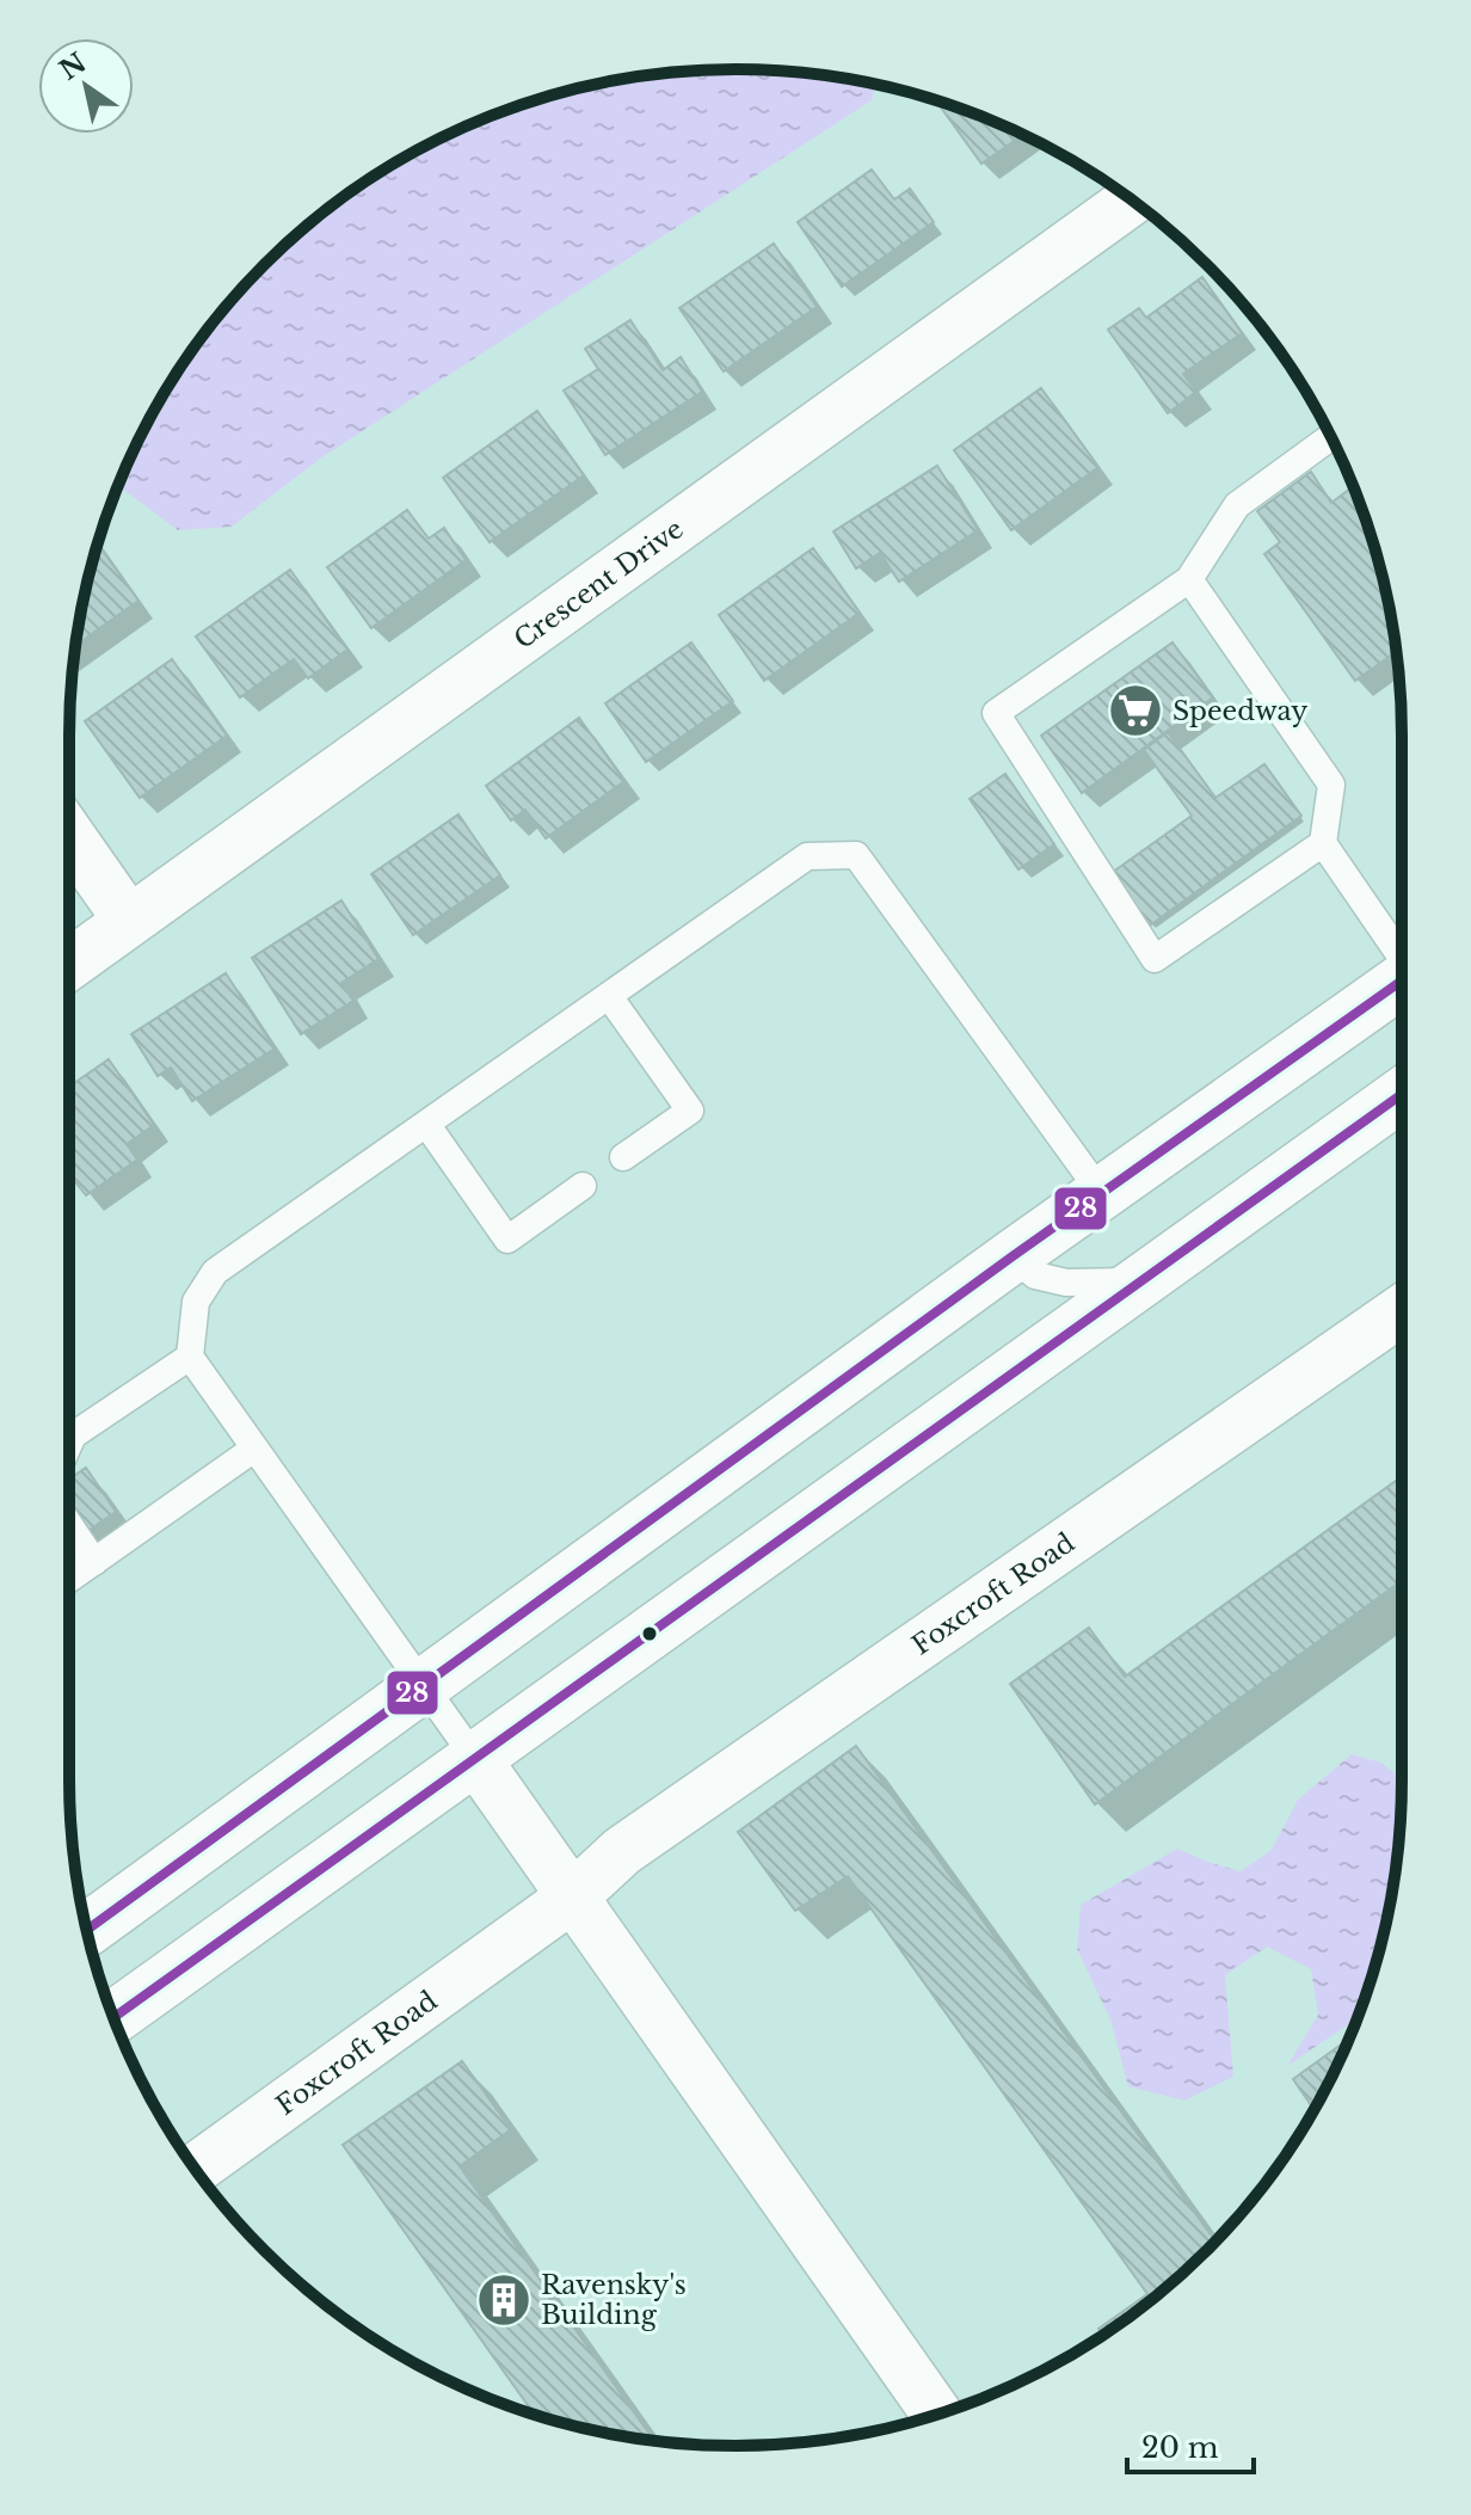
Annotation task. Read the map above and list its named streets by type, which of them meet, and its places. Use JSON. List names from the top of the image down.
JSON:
{
  "streets": {
    "street": ["Crescent Drive", "Foxcroft Road"]
  },
  "places": {
    "supermarket": ["Speedway"],
    "building": ["Ravensky's Building"]
  },
  "lines": ["transit line 28"],
  "scale_bar": "20 m",
  "north": "top left"
}
